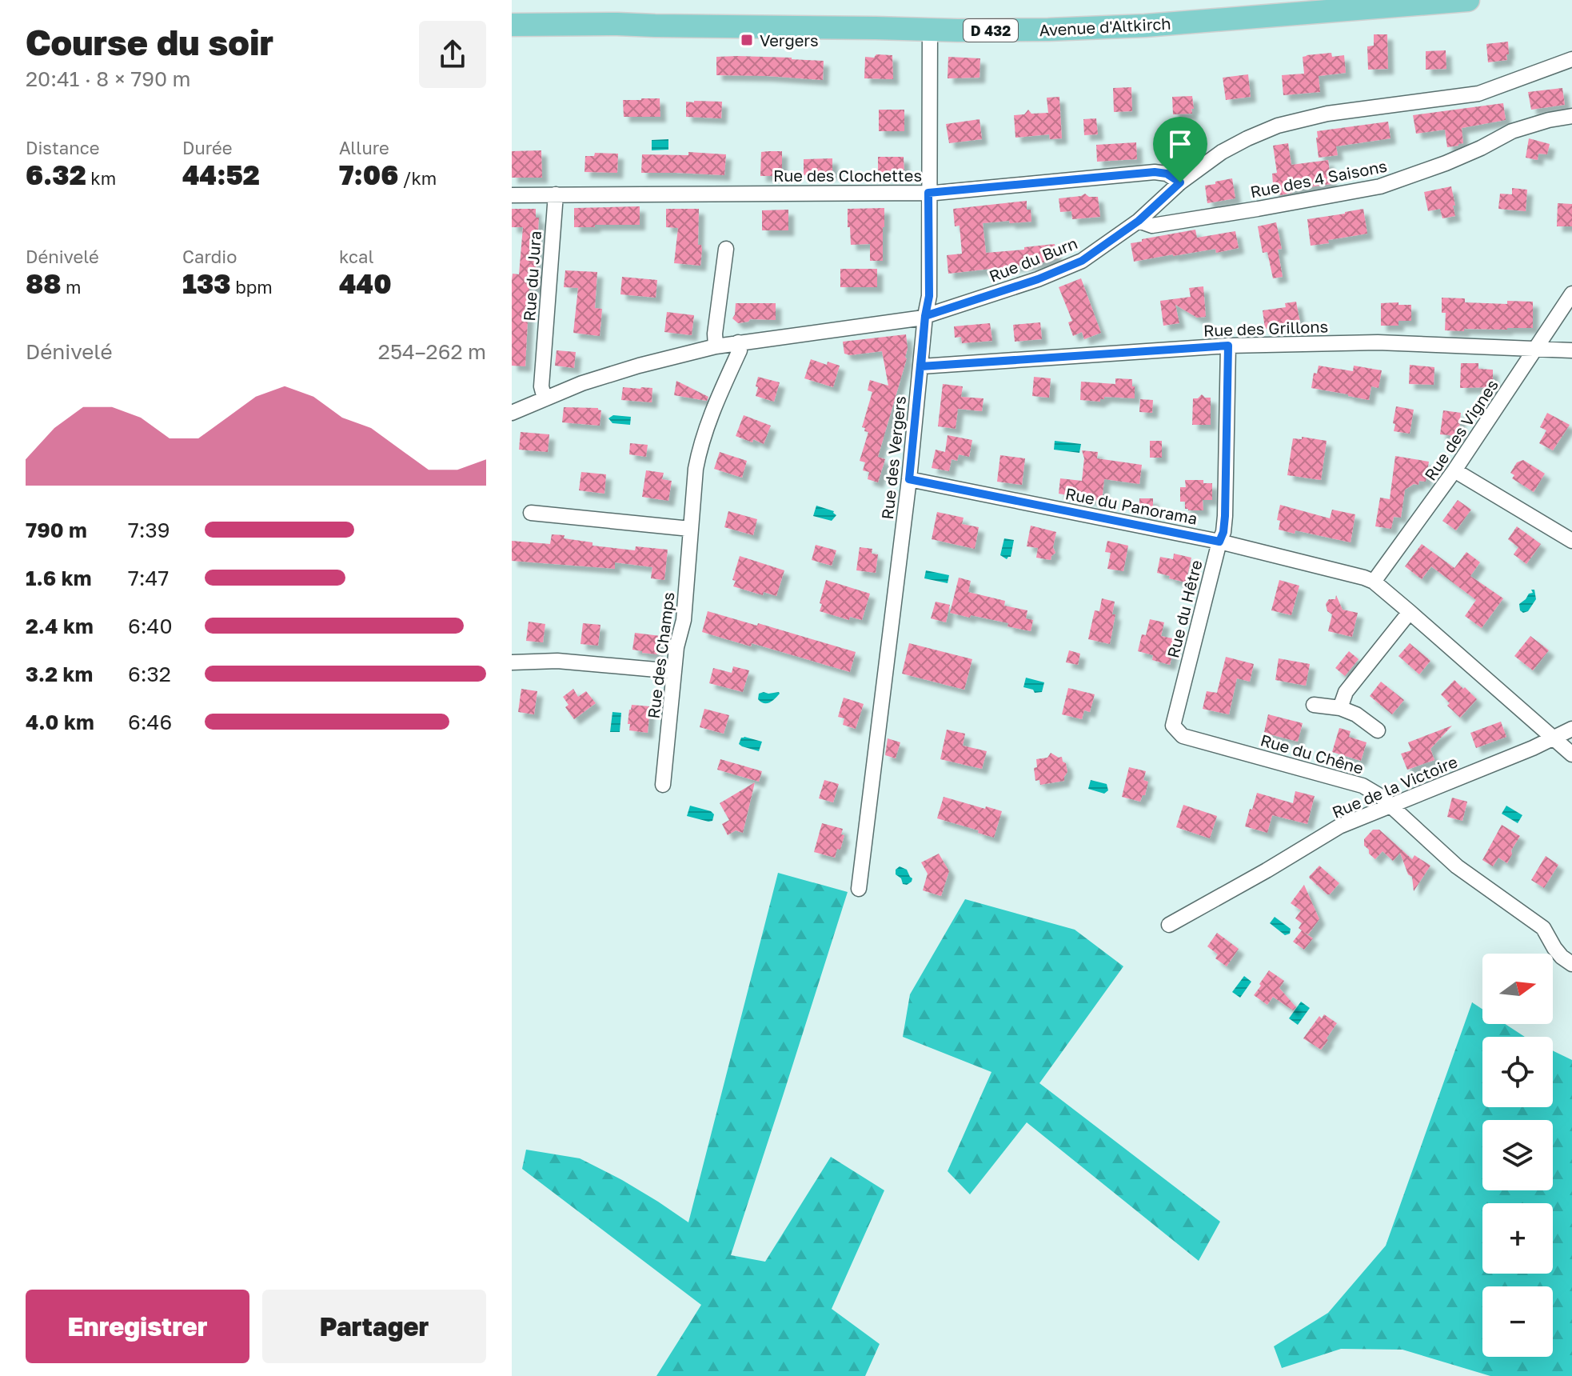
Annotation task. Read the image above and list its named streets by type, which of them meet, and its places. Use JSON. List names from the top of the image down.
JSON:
{
  "streets": {
    "main road": ["Avenue d'Altkirch", "D 432"],
    "street": [
      "Rue des Clochettes",
      "Rue des 4 Saisons",
      "Rue du Burn",
      "Rue du Jura",
      "Rue des Grillons",
      "Rue des Vignes",
      "Rue des Vergers",
      "Rue du Panorama",
      "Rue du Hêtre",
      "Rue des Champs",
      "Rue du Chêne",
      "Rue de la Victoire"
    ]
  },
  "crossings": [
    ["Avenue d'Altkirch", "Rue des Vergers"],
    ["Rue des Clochettes", "Rue du Burn"],
    ["Rue des Clochettes", "Rue du Jura"],
    ["Rue des Clochettes", "Rue des Vergers"],
    ["Rue des 4 Saisons", "Rue du Burn"],
    ["Rue du Burn", "Rue du Jura"],
    ["Rue du Burn", "Rue des Vergers"],
    ["Rue du Burn", "Rue des Champs"],
    ["Rue des Grillons", "Rue des Vignes"],
    ["Rue des Grillons", "Rue des Vergers"],
    ["Rue des Grillons", "Rue du Hêtre"],
    ["Rue des Vignes", "Rue du Panorama"],
    ["Rue des Vergers", "Rue du Panorama"],
    ["Rue du Panorama", "Rue du Hêtre"],
    ["Rue du Panorama", "Rue de la Victoire"],
    ["Rue du Hêtre", "Rue du Chêne"],
    ["Rue du Chêne", "Rue de la Victoire"]
  ],
  "places": {
    "transit": ["Vergers"]
  },
  "north": "right",
  "page": {
    "heading": ["Course du soir", "20:41 · 8 × 790 m"],
    "stats": [
      ["Distance", "6.32 km"],
      ["Durée", "44:52"],
      ["Allure", "7:06 /km"],
      ["Dénivelé", "88 m"],
      ["Cardio", "133 bpm"],
      ["kcal", "440"]
    ],
    "chart": ["Dénivelé", "254–262 m"],
    "list": [
      {
        "name": "790 m",
        "note": "7:39"
      },
      {
        "name": "1.6 km",
        "note": "7:47"
      },
      {
        "name": "2.4 km",
        "note": "6:40"
      },
      {
        "name": "3.2 km",
        "note": "6:32"
      },
      {
        "name": "4.0 km",
        "note": "6:46"
      }
    ],
    "map_buttons": ["+", "−"],
    "buttons": ["Enregistrer", "Partager"]
  }
}
